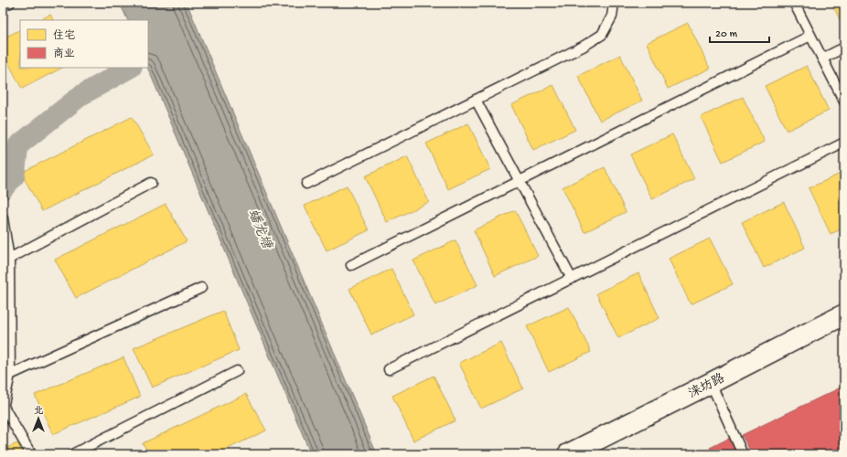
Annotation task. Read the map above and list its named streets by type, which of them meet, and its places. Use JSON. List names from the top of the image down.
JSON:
{
  "streets": {
    "street": ["涞坊路"]
  },
  "water": ["蟠龙塘"],
  "legend": ["住宅", "商业"],
  "scale_bar": "20 m",
  "north": "top"
}
